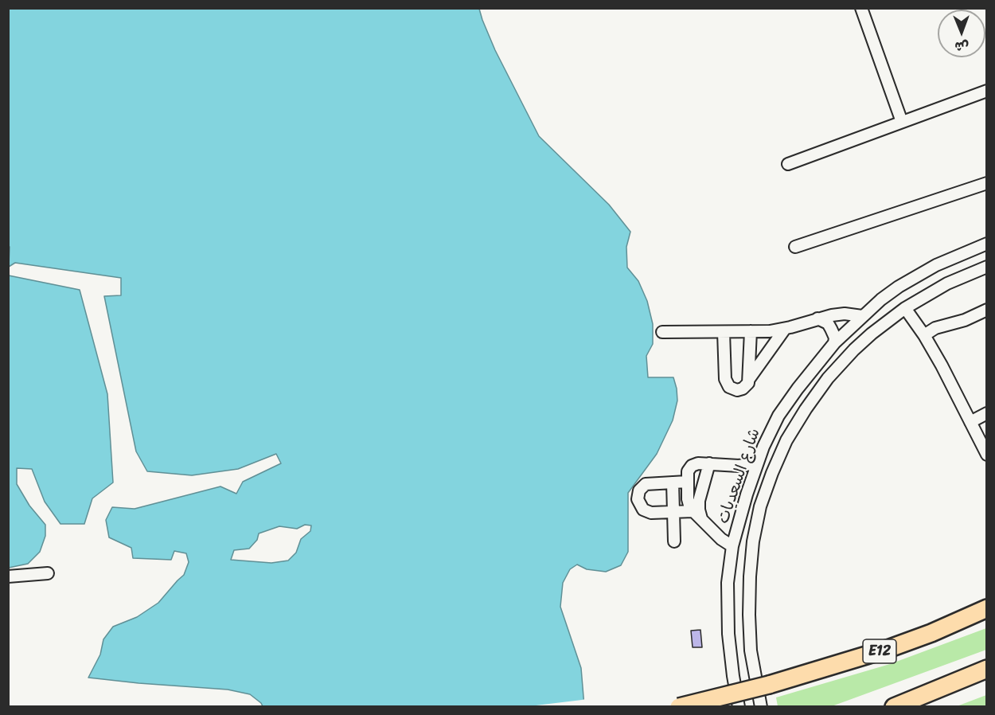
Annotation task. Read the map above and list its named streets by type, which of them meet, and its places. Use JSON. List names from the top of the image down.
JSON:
{
  "streets": {
    "highway": ["E12"],
    "street": ["شارع السعديات"]
  },
  "north": "bottom"
}
